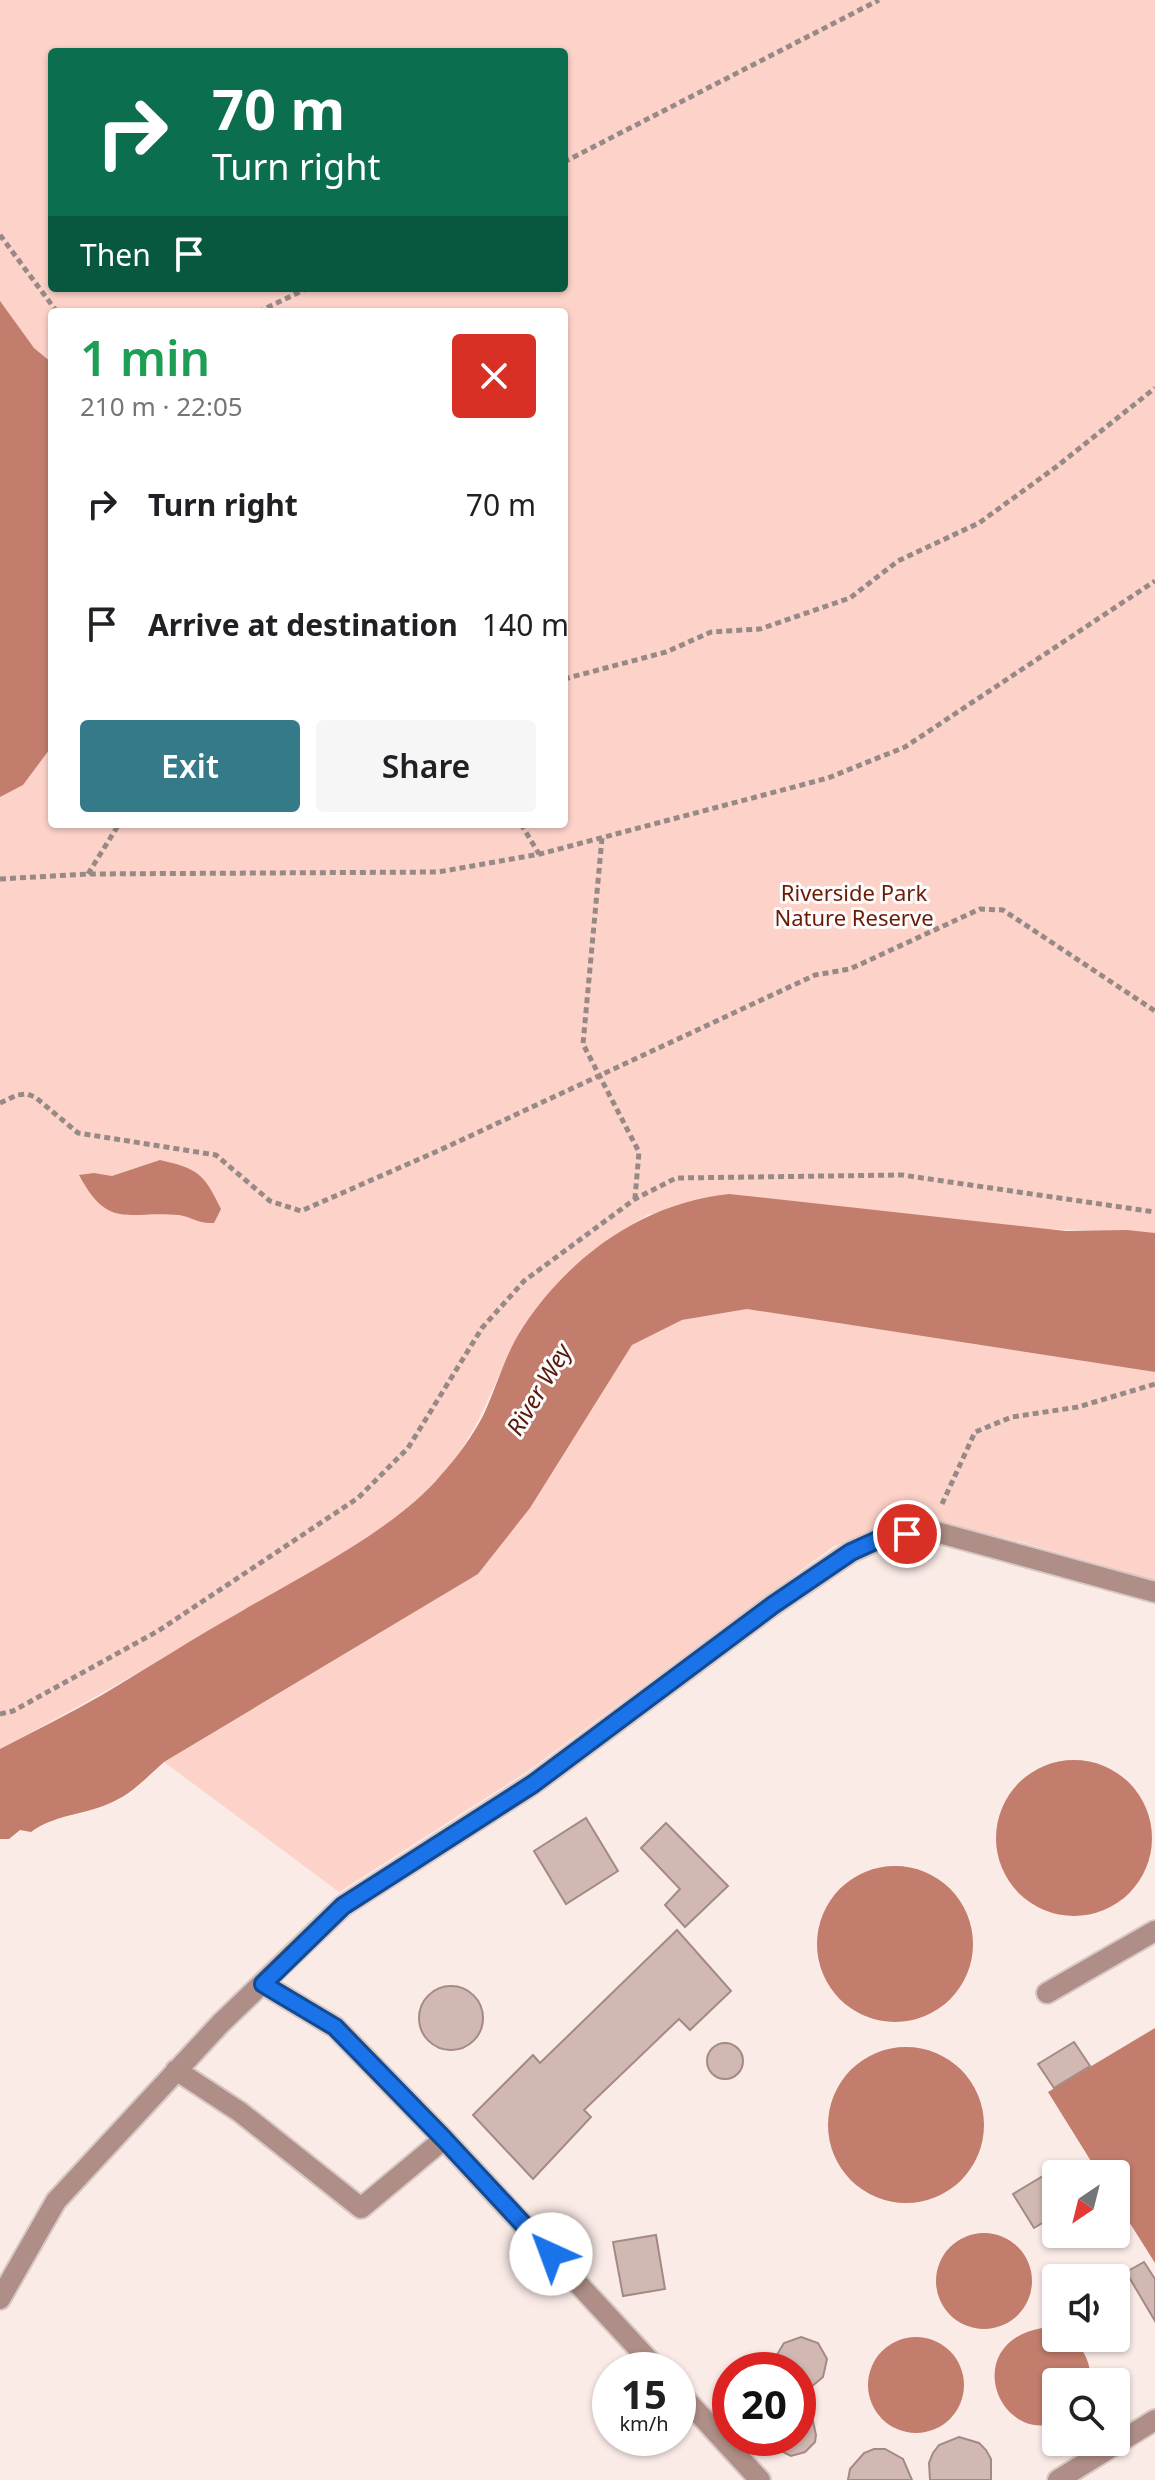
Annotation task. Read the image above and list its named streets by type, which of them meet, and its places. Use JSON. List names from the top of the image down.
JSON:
{
  "water": ["River Wey"],
  "parks": ["Riverside Park Nature Reserve"],
  "north": "bottom left",
  "page": {
    "turn": ["70 m", "Turn right"],
    "then": "Then",
    "heading": ["1 min", "210 m · 22:05"],
    "list": [
      {
        "name": "Turn right",
        "value": "70 m"
      },
      {
        "name": "Arrive at destination",
        "value": "140 m"
      }
    ],
    "buttons": ["Exit", "Share"],
    "speed": "15 km/h",
    "limit": "20"
  }
}
